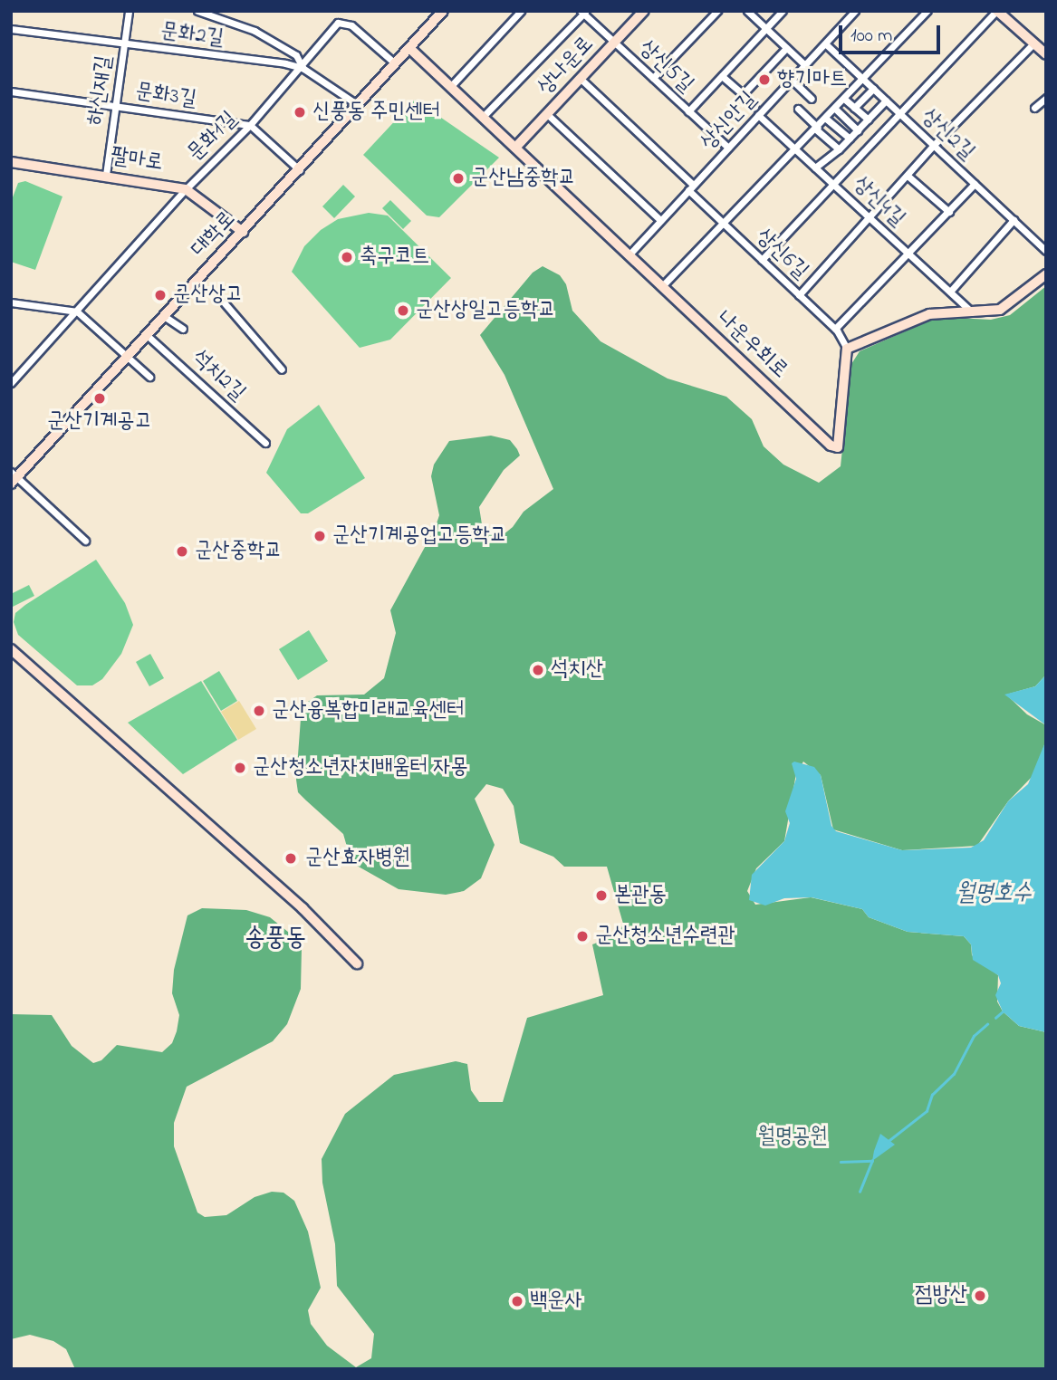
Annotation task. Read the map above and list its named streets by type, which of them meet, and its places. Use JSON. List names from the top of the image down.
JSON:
{
  "streets": {
    "street": [
      "문화2길",
      "상나운로",
      "상신5길",
      "하신재길",
      "문화3길",
      "상신안길",
      "상신2길",
      "문화1길",
      "팔마로",
      "상신4길",
      "대학로",
      "상신6길",
      "나운우회로",
      "석치2길"
    ]
  },
  "crossings": [
    ["문화2길", "하신재길"],
    ["문화2길", "문화1길"],
    ["문화2길", "대학로"],
    ["상나운로", "상신5길"],
    ["상나운로", "상신6길"],
    ["상나운로", "나운우회로"],
    ["상신5길", "상신안길"],
    ["하신재길", "문화3길"],
    ["하신재길", "팔마로"],
    ["문화3길", "문화1길"],
    ["상신안길", "상신2길"],
    ["상신안길", "상신4길"],
    ["상신안길", "상신6길"],
    ["상신안길", "나운우회로"],
    ["문화1길", "팔마로"],
    ["문화1길", "대학로"],
    ["팔마로", "대학로"],
    ["대학로", "나운우회로"],
    ["대학로", "석치2길"],
    ["상신6길", "나운우회로"]
  ],
  "districts": ["송풍동"],
  "water": ["월명호수"],
  "parks": ["월명공원"],
  "places": [
    "향기마트",
    "신풍동 주민센터",
    "군산남중학교",
    "축구코트",
    "군산상고",
    "군산상일고등학교",
    "군산기계공고",
    "군산기계공업고등학교",
    "군산중학교",
    "석치산",
    "군산융복합미래교육센터",
    "군산청소년자치배움터 자몽",
    "군산효자병원",
    "본관동",
    "군산청소년수련관",
    "점방산",
    "백운사"
  ],
  "scale_bar": "100 m"
}
